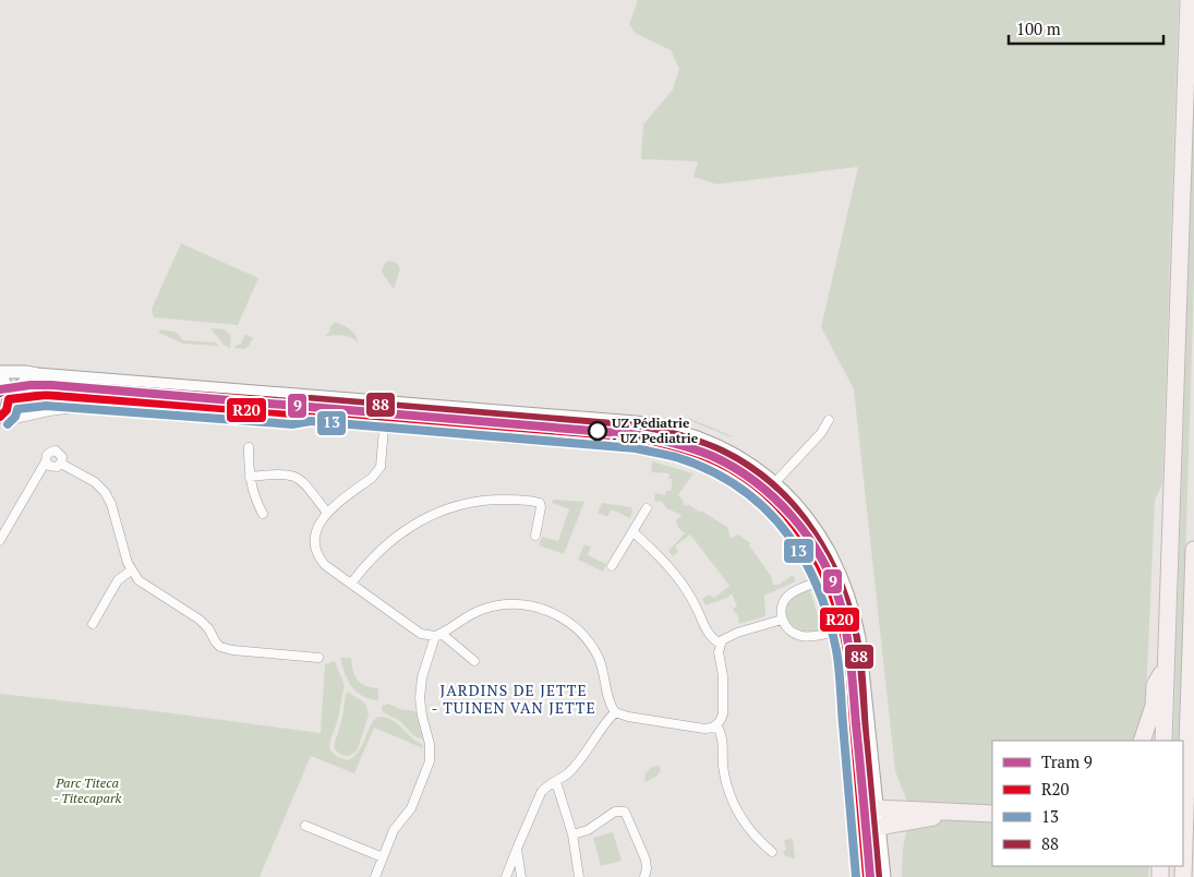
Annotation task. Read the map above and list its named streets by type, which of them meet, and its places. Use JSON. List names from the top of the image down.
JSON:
{
  "districts": ["JARDINS DE JETTE - TUINEN VAN JETTE"],
  "parks": ["Parc Titeca - Titecapark"],
  "places": ["UZ Pédiatrie - UZ Pediatrie"],
  "lines": [
    "transit line 88",
    "tram line 9",
    "transit line R20",
    "transit line 13"
  ],
  "legend": [
    "Tram 9",
    "R20",
    "13",
    "88"
  ],
  "scale_bar": "100 m"
}
